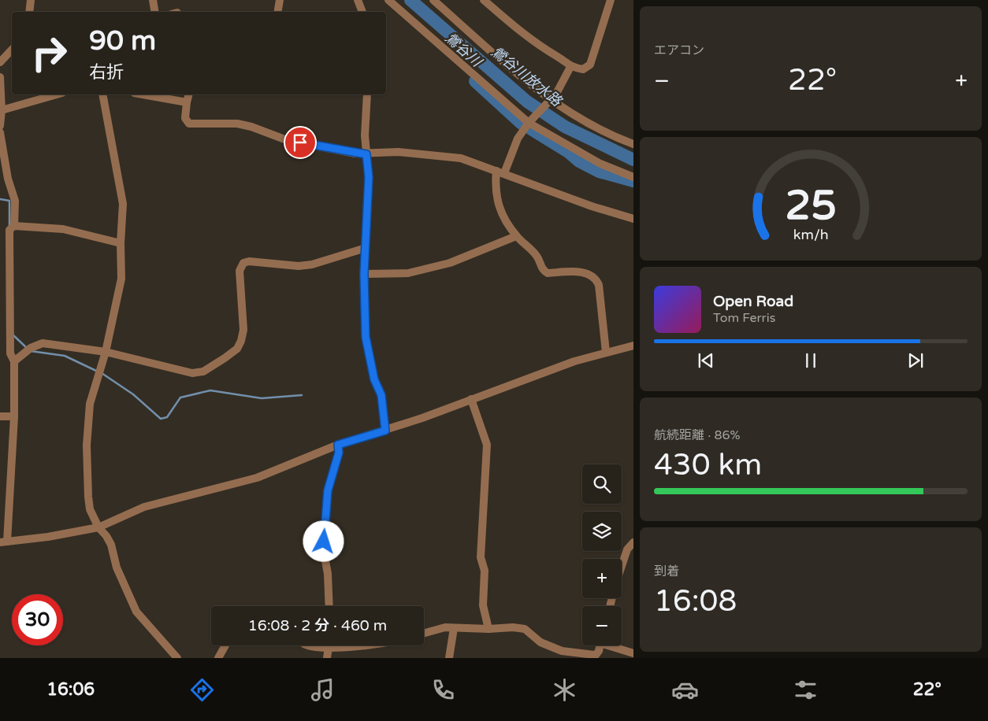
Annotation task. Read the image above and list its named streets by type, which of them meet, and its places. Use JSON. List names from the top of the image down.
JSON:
{
  "water": ["鶯谷川", "鶯谷川放水路"],
  "page": {
    "tile": [
      "エアコン",
      ["航続距離 · 86%", "430 km"],
      ["到着", "16:08"]
    ],
    "turn": ["90 m", "右折"],
    "heat": ["−", "22°", "+"],
    "song": ["Open Road", "Tom Ferris"],
    "map_buttons": ["+", "−"],
    "limit": "30",
    "trip": "16:08 · 2 分 · 460 m",
    "tabs": ["16:06", "22°"],
    "gauge": ["25", "km/h"]
  }
}
